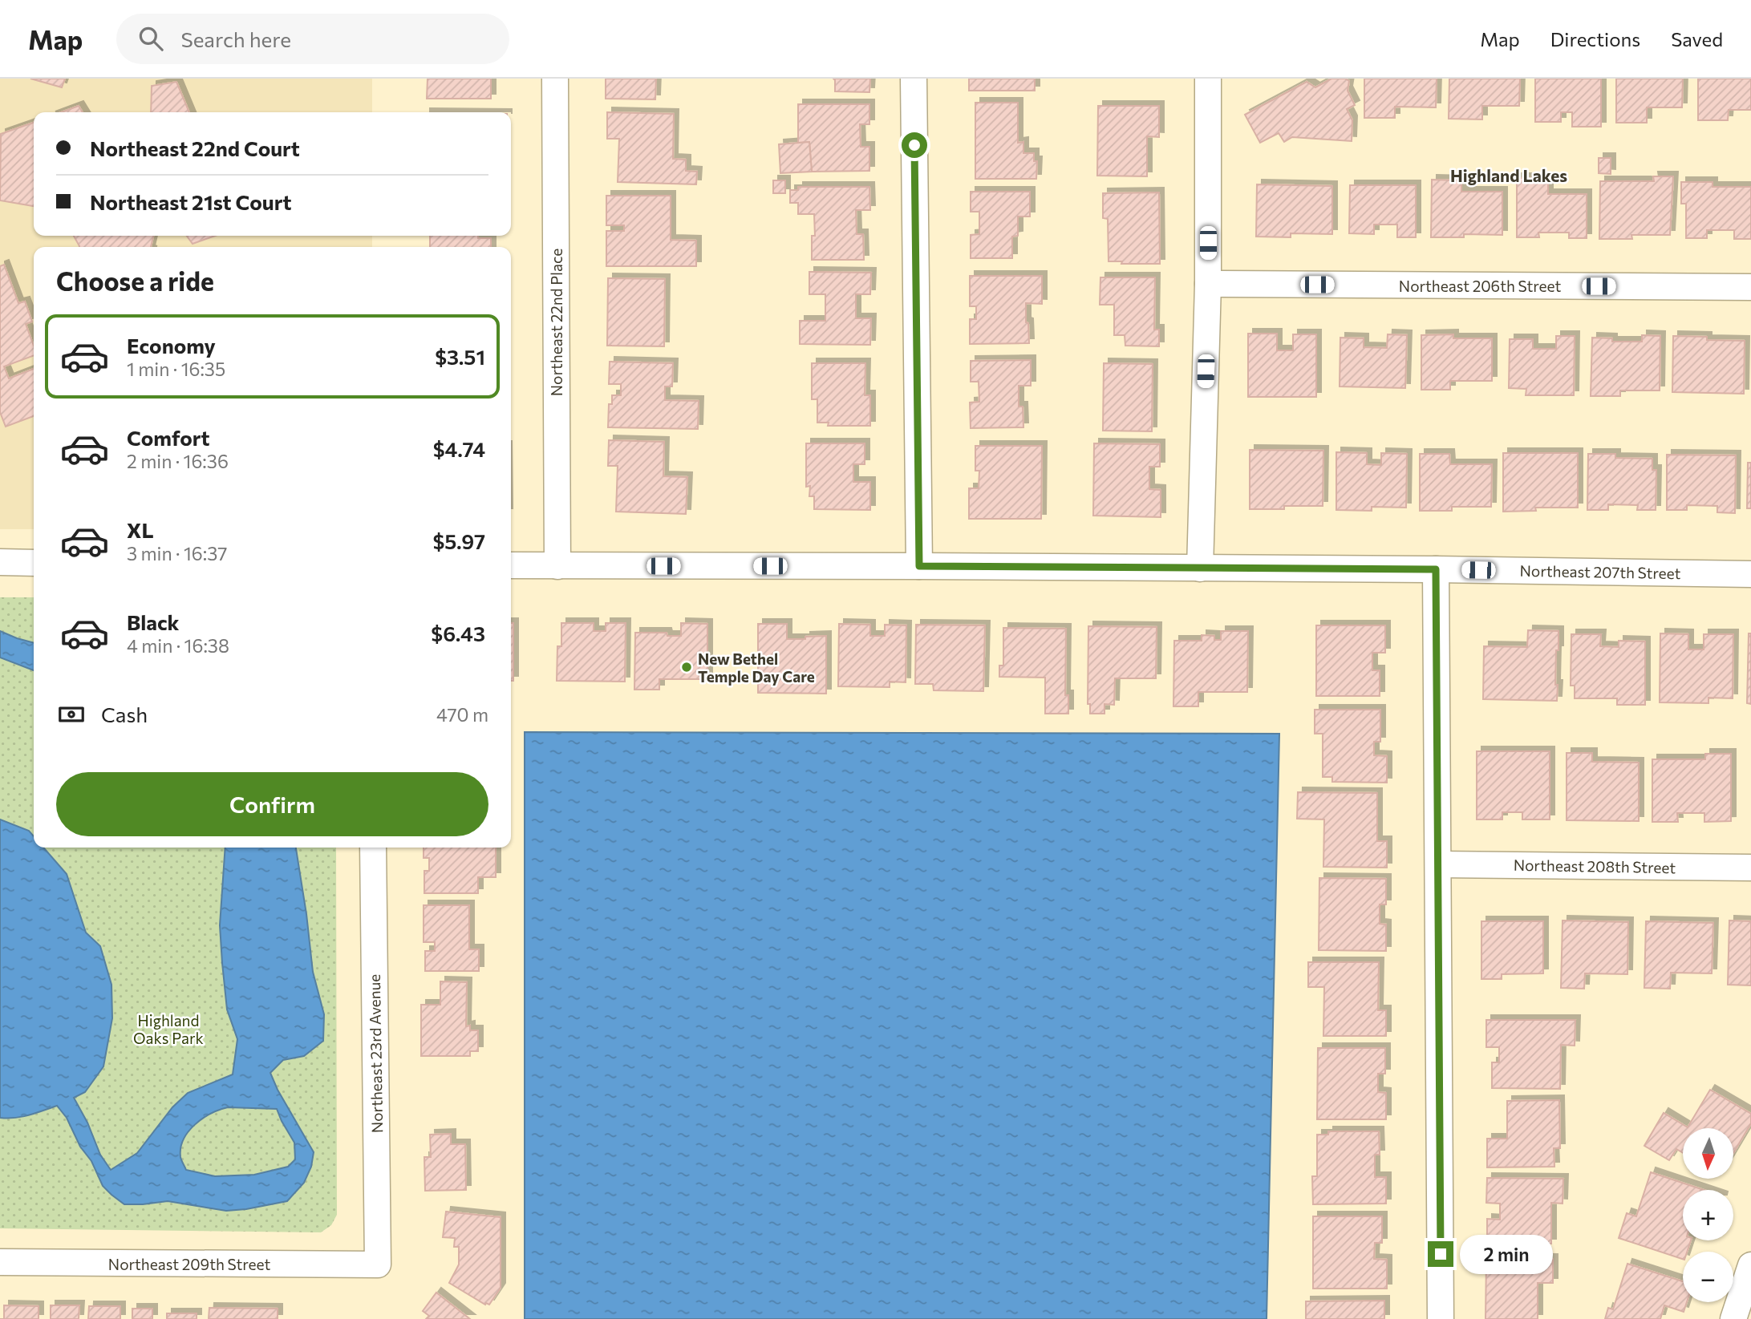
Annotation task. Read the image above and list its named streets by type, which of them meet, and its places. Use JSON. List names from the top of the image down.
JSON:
{
  "streets": {
    "street": [
      "Northeast 206th Street",
      "Northeast 22nd Place",
      "Northeast 207th Street",
      "Northeast 208th Street",
      "Northeast 23rd Avenue",
      "Northeast 209th Street"
    ]
  },
  "crossings": [
    ["Northeast 22nd Place", "Northeast 207th Street"],
    ["Northeast 23rd Avenue", "Northeast 209th Street"]
  ],
  "districts": ["Highland Lakes"],
  "parks": ["Highland Oaks Park"],
  "places": ["New Bethel Temple Day Care"],
  "north": "bottom",
  "page": {
    "header": "Map",
    "search": "Search here",
    "nav": ["Map", "Directions", "Saved"],
    "banner": ["Northeast 22nd Court", "Northeast 21st Court"],
    "heading": "Choose a ride",
    "list": [
      {
        "name": "Economy",
        "note": "1 min · 16:35",
        "value": "$3.51"
      },
      {
        "name": "Comfort",
        "note": "2 min · 16:36",
        "value": "$4.74"
      },
      {
        "name": "XL",
        "note": "3 min · 16:37",
        "value": "$5.97"
      },
      {
        "name": "Black",
        "note": "4 min · 16:38",
        "value": "$6.43"
      }
    ],
    "pay": ["Cash", "470 m"],
    "buttons": "Confirm",
    "map_buttons": ["+", "−"],
    "bubble": "2 min"
  }
}
